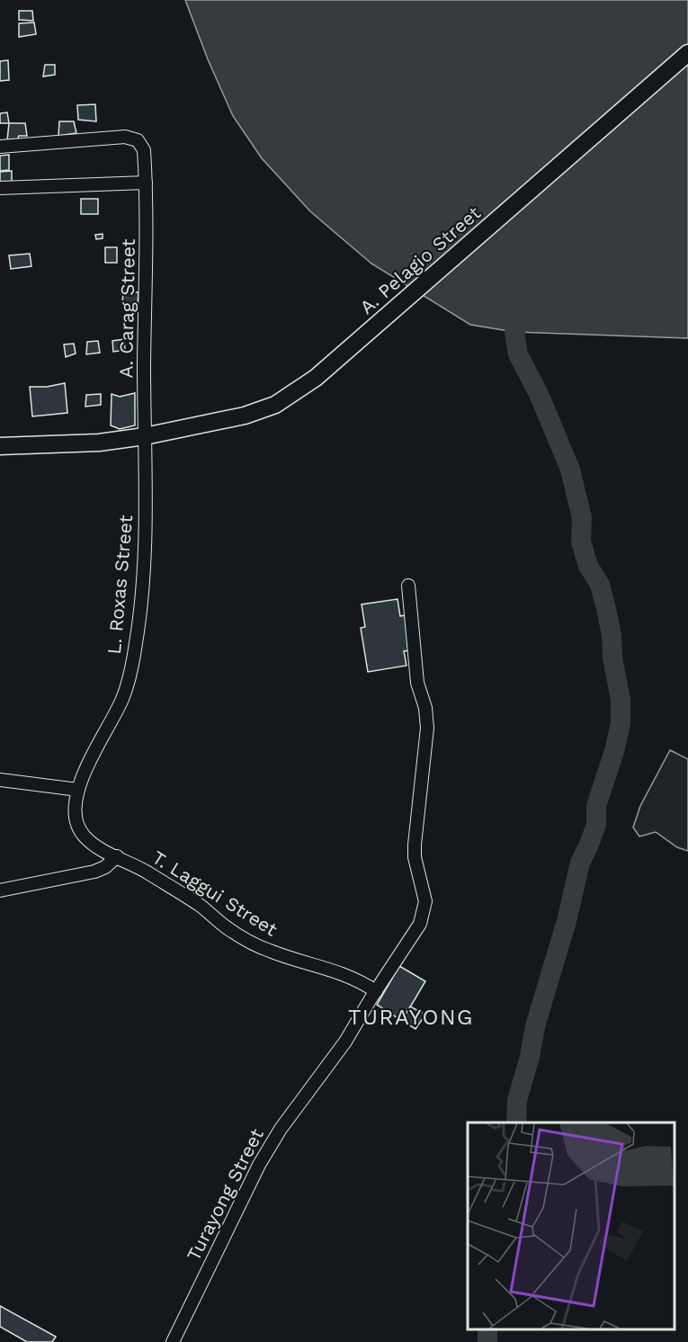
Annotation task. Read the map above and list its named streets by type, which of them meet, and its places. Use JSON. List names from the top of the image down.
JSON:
{
  "streets": {
    "main road": ["A. Pelagio Street"],
    "street": [
      "A. Carag Street",
      "L. Roxas Street",
      "T. Laggui Street",
      "Turayong Street"
    ]
  },
  "crossings": [
    ["A. Pelagio Street", "A. Carag Street"],
    ["A. Pelagio Street", "L. Roxas Street"],
    ["A. Carag Street", "L. Roxas Street"],
    ["L. Roxas Street", "T. Laggui Street"],
    ["T. Laggui Street", "Turayong Street"]
  ],
  "districts": ["TURAYONG"]
}
